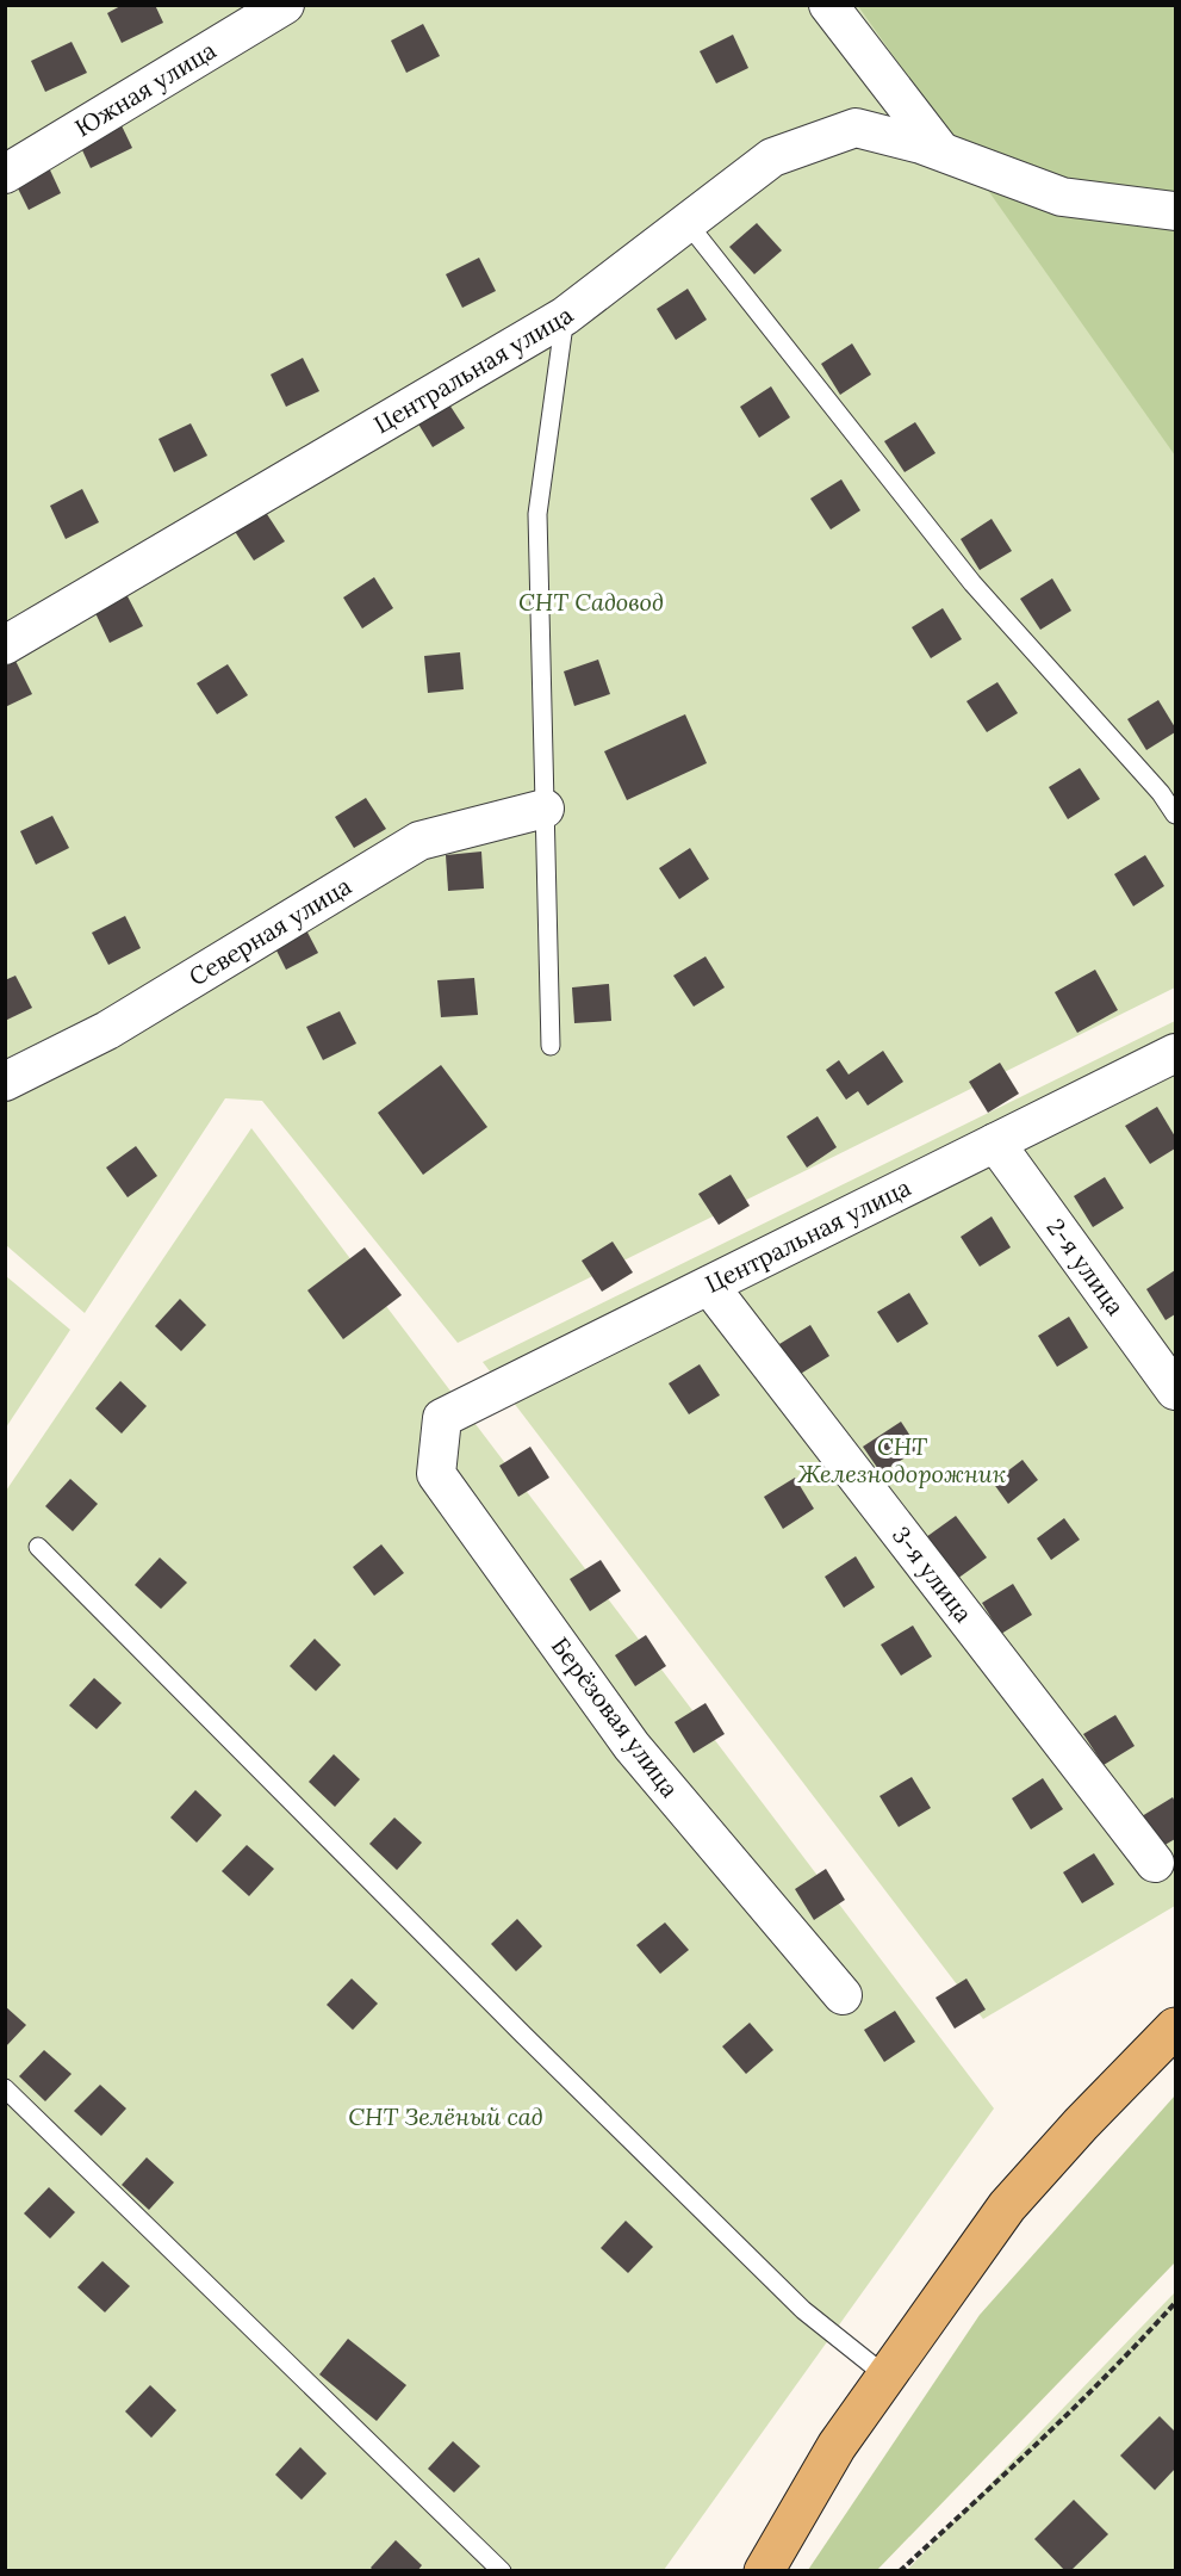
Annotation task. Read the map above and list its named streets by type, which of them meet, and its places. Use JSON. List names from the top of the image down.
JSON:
{
  "streets": {
    "street": [
      "Южная улица",
      "Центральная улица",
      "Северная улица",
      "2-я улица",
      "3-я улица",
      "Берёзовая улица"
    ]
  },
  "crossings": [
    ["Центральная улица", "2-я улица"],
    ["Центральная улица", "3-я улица"],
    ["Центральная улица", "Берёзовая улица"]
  ],
  "parks": ["СНТ Садовод", "СНТ Железнодорожник", "СНТ Зелёный сад"]
}
